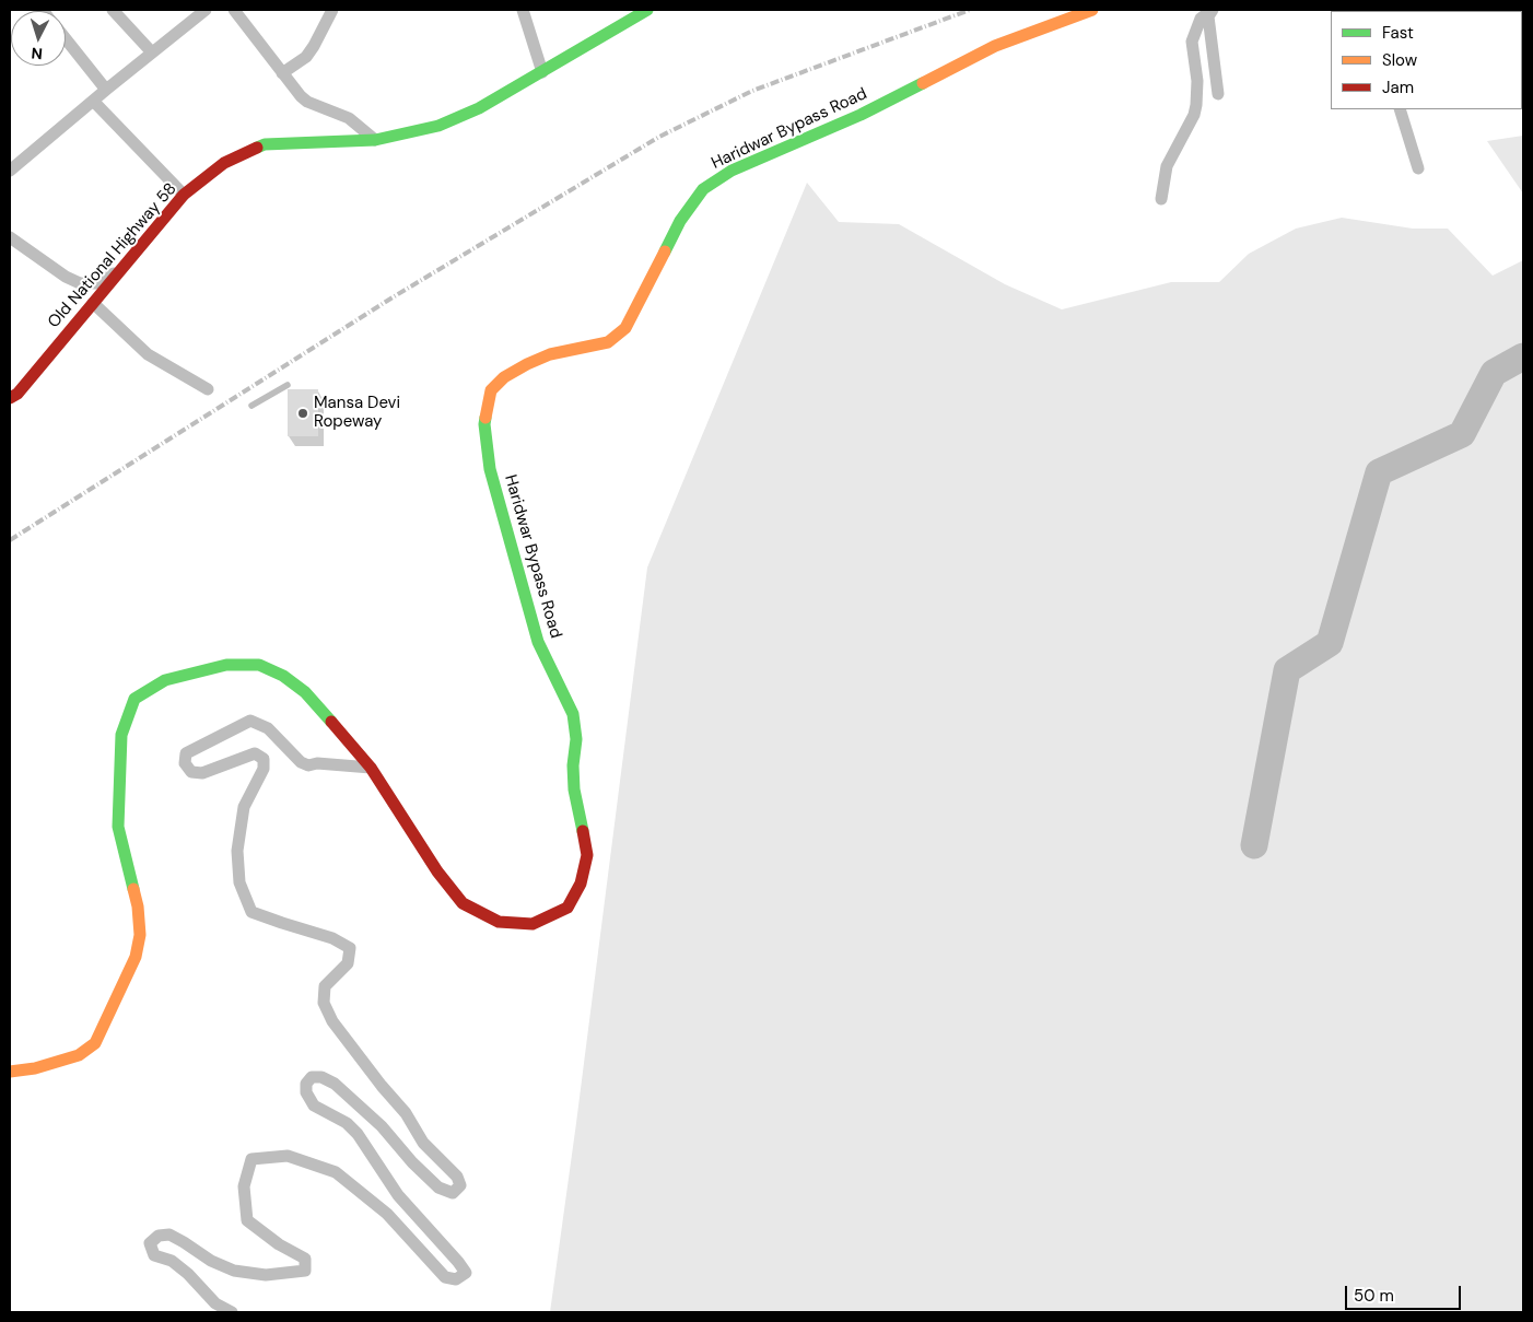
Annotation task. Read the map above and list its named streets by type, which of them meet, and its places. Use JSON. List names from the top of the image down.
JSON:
{
  "streets": {
    "main road": ["Haridwar Bypass Road", "Old National Highway 58"]
  },
  "places": ["Mansa Devi Ropeway"],
  "legend": ["Fast", "Slow", "Jam"],
  "scale_bar": "50 m",
  "north": "bottom"
}
